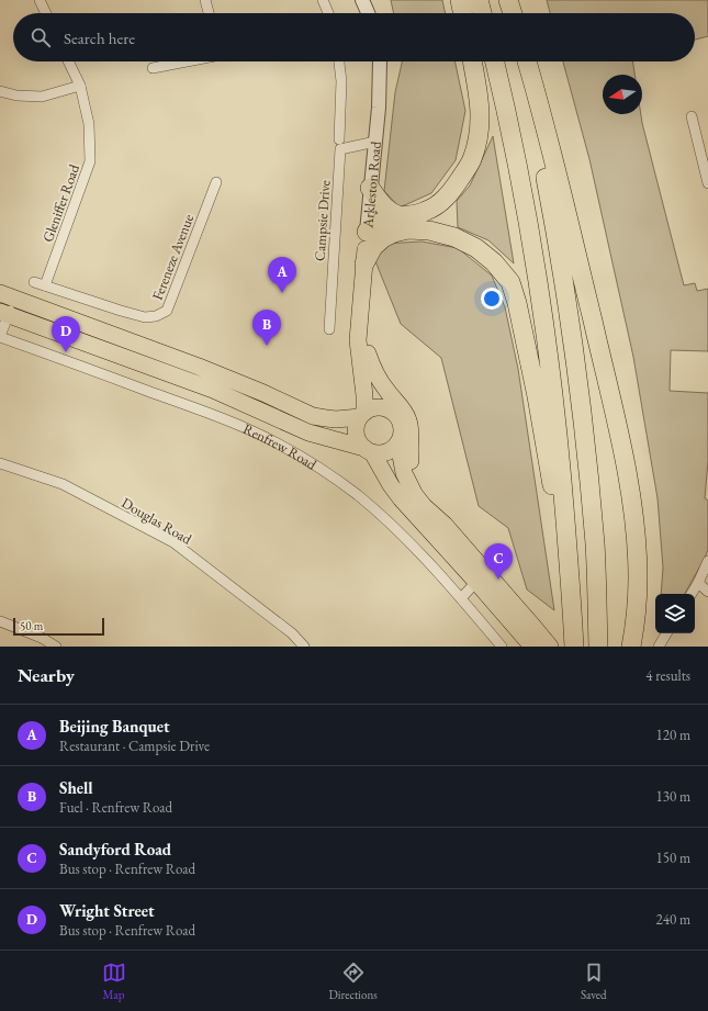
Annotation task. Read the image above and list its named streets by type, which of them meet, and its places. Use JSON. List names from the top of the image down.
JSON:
{
  "streets": {
    "main road": ["Arkleston Road", "Renfrew Road"],
    "street": [
      "Gleniffer Road",
      "Campsie Drive",
      "Fereneze Avenue",
      "Douglas Road"
    ]
  },
  "crossings": [
    ["Arkleston Road", "Campsie Drive"],
    ["Arkleston Road", "Renfrew Road"],
    ["Gleniffer Road", "Fereneze Avenue"]
  ],
  "scale_bar": "50 m",
  "north": "left",
  "page": {
    "search": "Search here",
    "pins": [
      "A",
      "B",
      "D",
      "C"
    ],
    "scale": "50 m",
    "heading": ["Nearby", "4 results"],
    "list": [
      {
        "mark": "A",
        "name": "Beijing Banquet",
        "note": "Restaurant · Campsie Drive",
        "value": "120 m"
      },
      {
        "mark": "B",
        "name": "Shell",
        "note": "Fuel · Renfrew Road",
        "value": "130 m"
      },
      {
        "mark": "C",
        "name": "Sandyford Road",
        "note": "Bus stop · Renfrew Road",
        "value": "150 m"
      },
      {
        "mark": "D",
        "name": "Wright Street",
        "note": "Bus stop · Renfrew Road",
        "value": "240 m"
      }
    ],
    "nav": ["Map", "Directions", "Saved"]
  }
}
